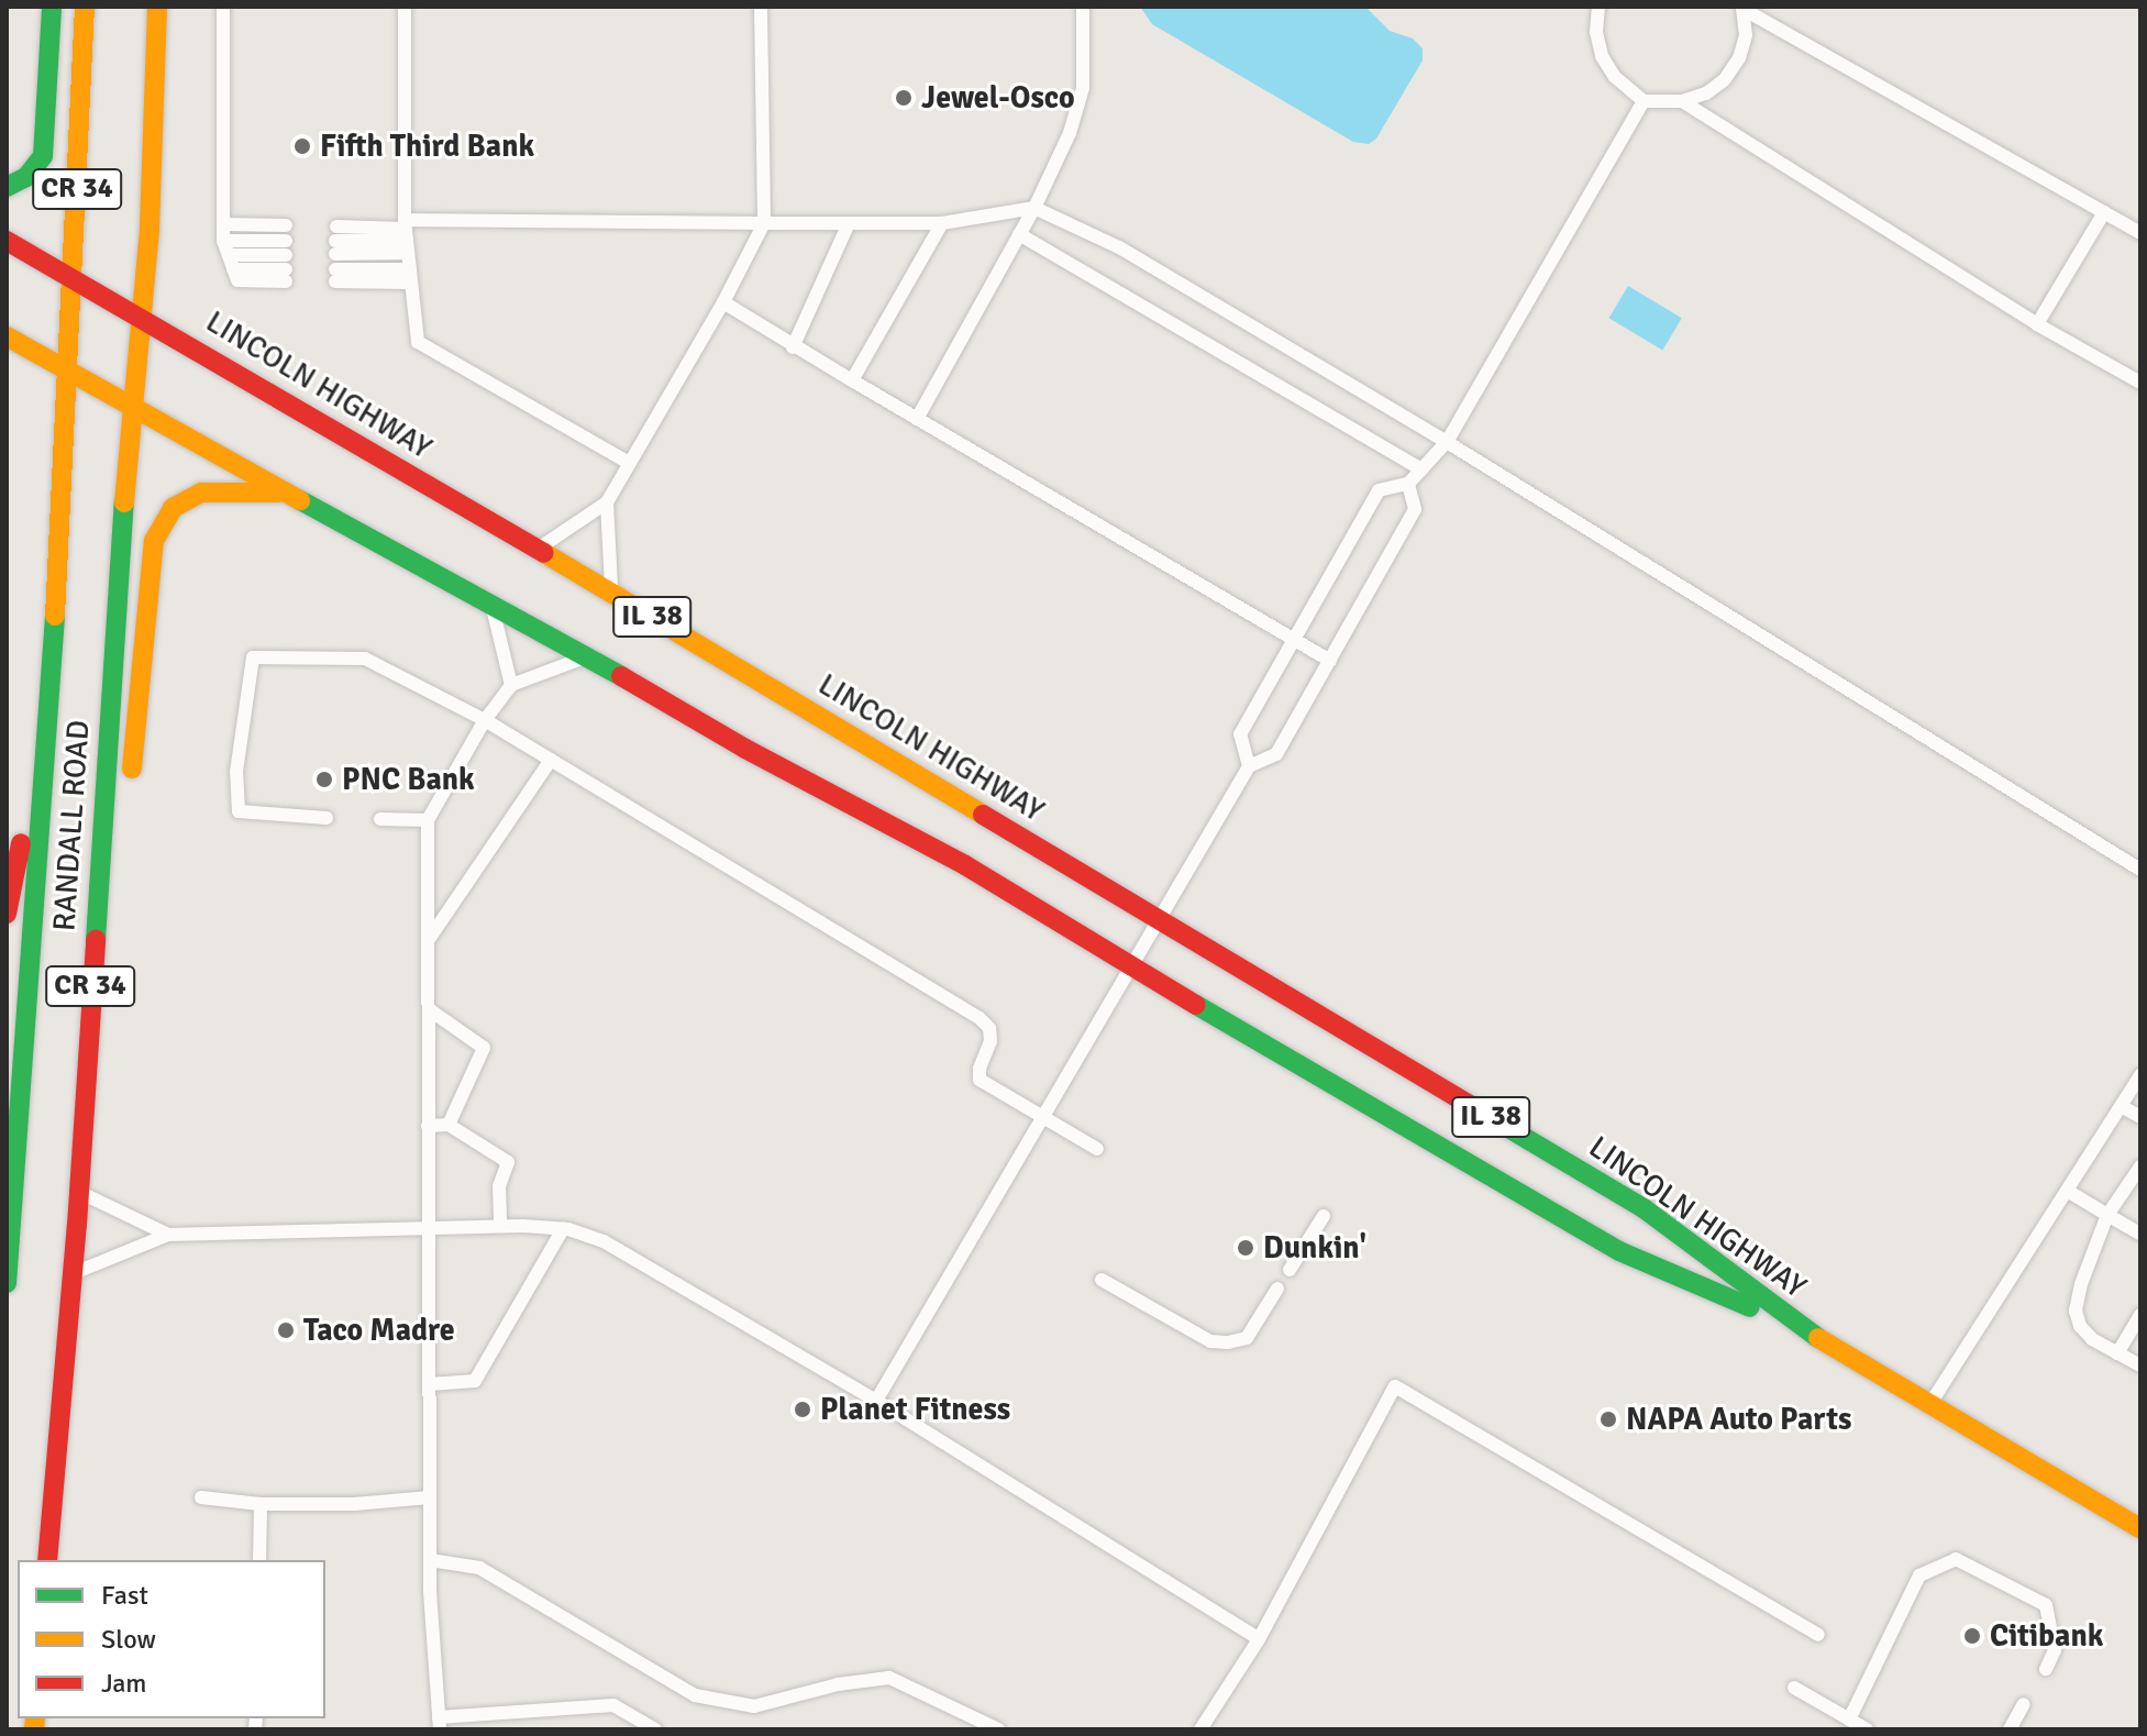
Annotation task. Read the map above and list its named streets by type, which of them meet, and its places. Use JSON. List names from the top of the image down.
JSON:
{
  "streets": {
    "main road": [
      "CR 34",
      "LINCOLN HIGHWAY",
      "IL 38",
      "RANDALL ROAD"
    ]
  },
  "crossings": [
    ["CR 34", "LINCOLN HIGHWAY"],
    ["CR 34", "RANDALL ROAD"],
    ["LINCOLN HIGHWAY", "RANDALL ROAD"]
  ],
  "places": [
    "Jewel-Osco",
    "Fifth Third Bank",
    "PNC Bank",
    "Dunkin'",
    "Taco Madre",
    "Planet Fitness",
    "NAPA Auto Parts",
    "Citibank"
  ],
  "legend": ["Fast", "Slow", "Jam"]
}
